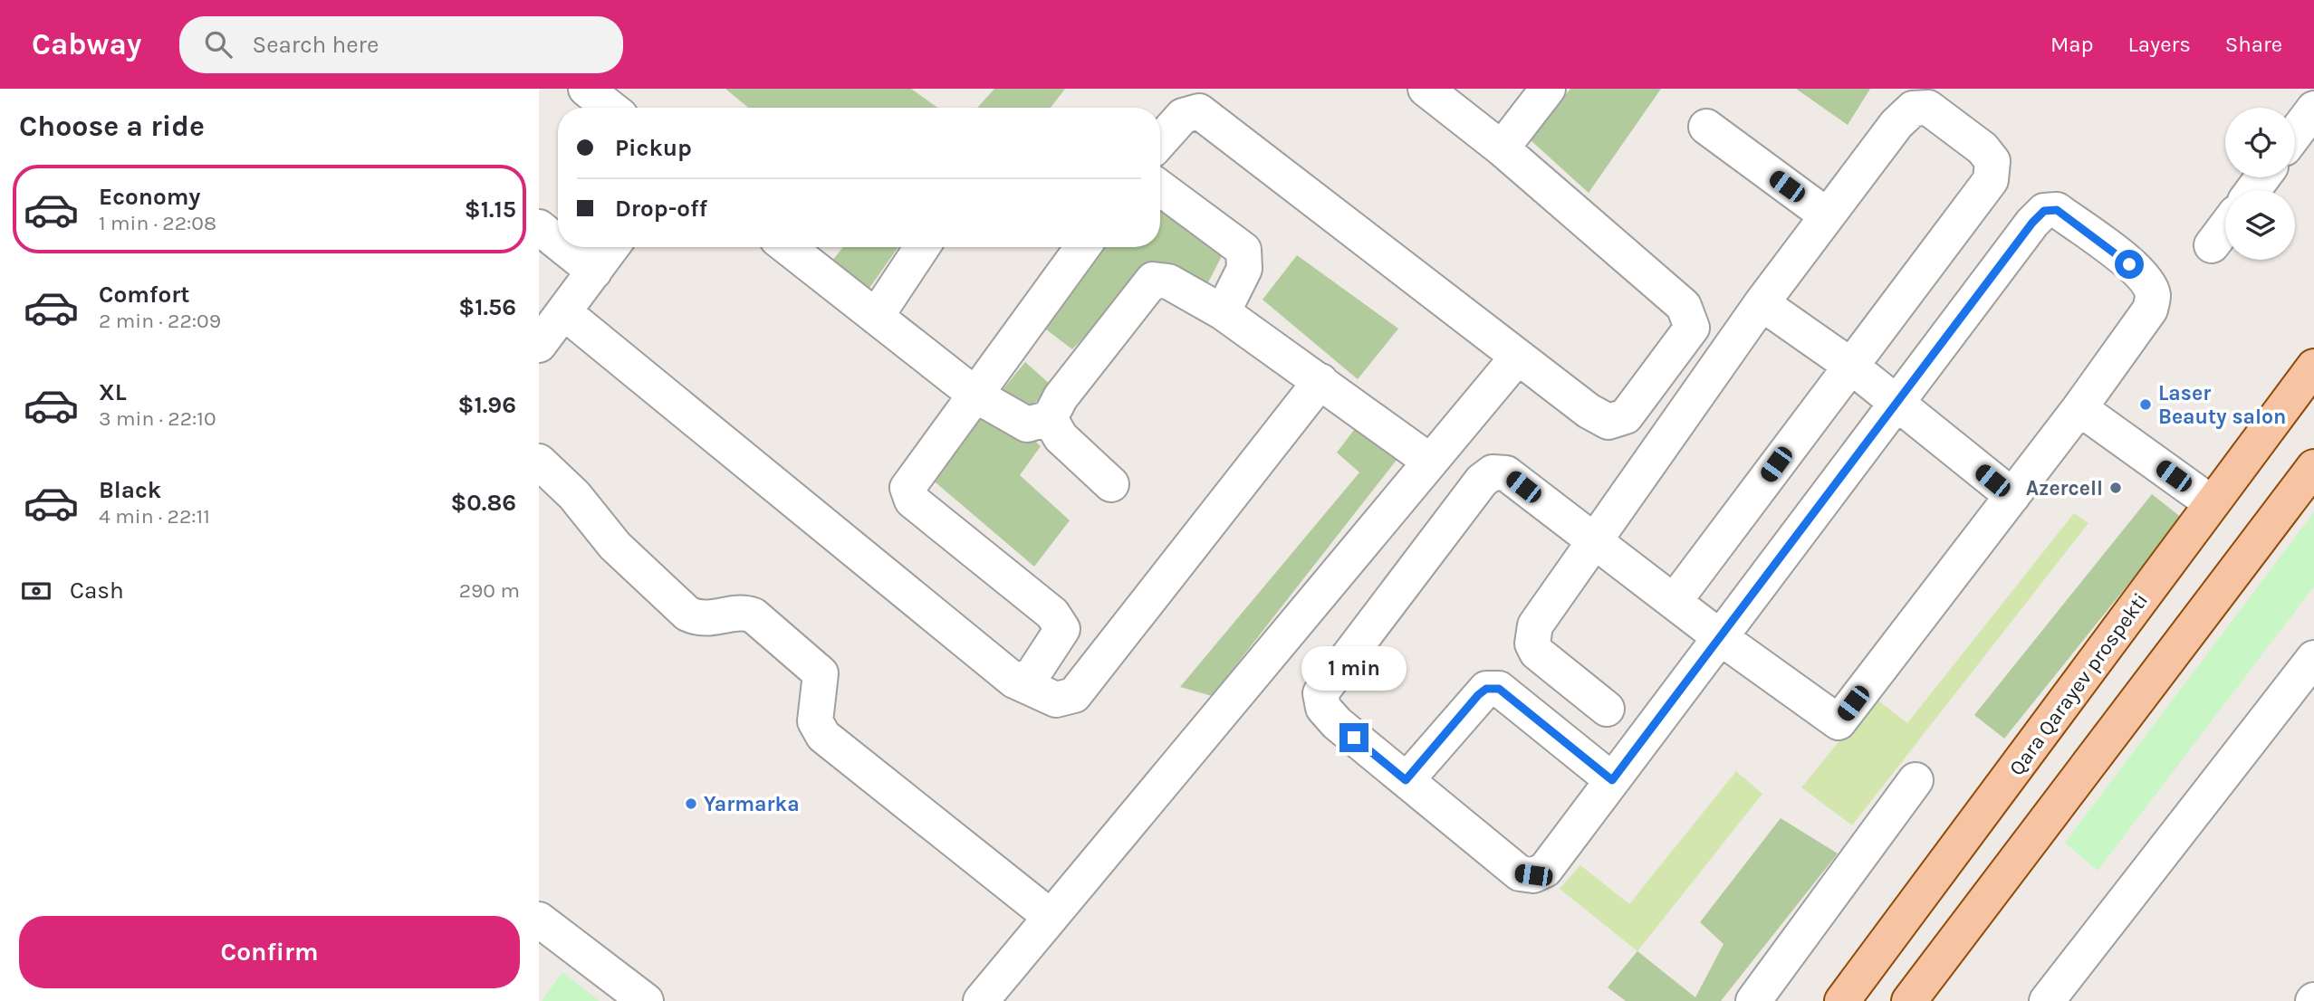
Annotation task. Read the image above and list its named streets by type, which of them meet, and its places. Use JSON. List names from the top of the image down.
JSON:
{
  "streets": {
    "main road": ["Qara Qarayev prospekti"]
  },
  "places": ["Laser Beauty salon", "Azercell", "Yarmarka"],
  "page": {
    "header": "Cabway",
    "search": "Search here",
    "nav": ["Map", "Layers", "Share"],
    "heading": "Choose a ride",
    "banner": ["Pickup", "Drop-off"],
    "list": [
      {
        "name": "Economy",
        "note": "1 min · 22:08",
        "value": "$1.15"
      },
      {
        "name": "Comfort",
        "note": "2 min · 22:09",
        "value": "$1.56"
      },
      {
        "name": "XL",
        "note": "3 min · 22:10",
        "value": "$1.96"
      },
      {
        "name": "Black",
        "note": "4 min · 22:11",
        "value": "$0.86"
      }
    ],
    "pay": ["Cash", "290 m"],
    "bubble": "1 min",
    "buttons": "Confirm"
  }
}
